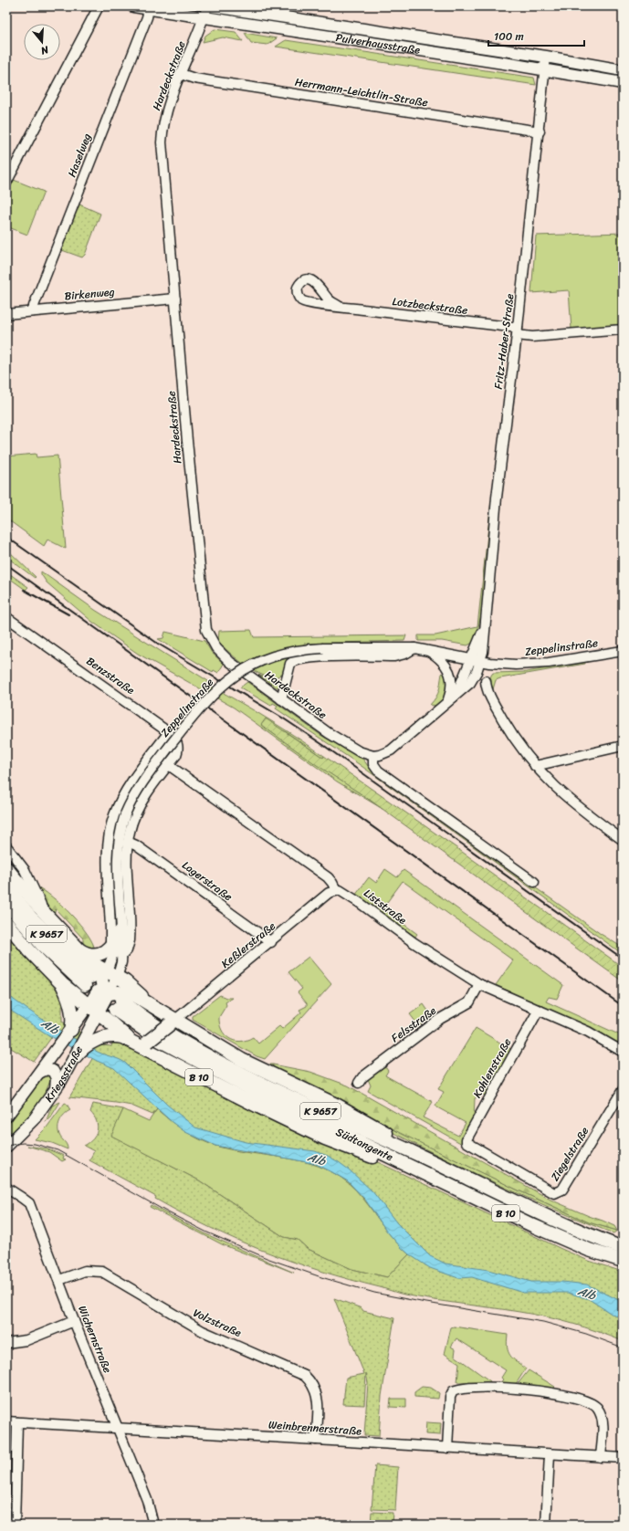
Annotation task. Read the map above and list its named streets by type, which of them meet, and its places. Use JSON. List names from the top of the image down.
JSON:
{
  "streets": {
    "highway": ["K 9657", "B 10", "Südtangente"],
    "main road": ["Pulverhausstraße", "Kriegsstraße"],
    "street": [
      "Hardeckstraße",
      "Herrmann-Leichtlin-Straße",
      "Haselweg",
      "Birkenweg",
      "Lotzbeckstraße",
      "Fritz-Haber-Straße",
      "Zeppelinstraße",
      "Benzstraße",
      "Lagerstraße",
      "Liststraße",
      "Keßlerstraße",
      "Felsstraße",
      "Kohlenstraße",
      "Ziegelstraße",
      "Volzstraße",
      "Wichernstraße",
      "Weinbrennerstraße"
    ]
  },
  "crossings": [
    ["Pulverhausstraße", "Hardeckstraße"],
    ["Pulverhausstraße", "Haselweg"],
    ["Pulverhausstraße", "Fritz-Haber-Straße"],
    ["Hardeckstraße", "Herrmann-Leichtlin-Straße"],
    ["Hardeckstraße", "Birkenweg"],
    ["Herrmann-Leichtlin-Straße", "Fritz-Haber-Straße"],
    ["Haselweg", "Birkenweg"],
    ["Lotzbeckstraße", "Fritz-Haber-Straße"],
    ["Fritz-Haber-Straße", "Zeppelinstraße"],
    ["Zeppelinstraße", "Benzstraße"],
    ["Zeppelinstraße", "Lagerstraße"],
    ["Zeppelinstraße", "Liststraße"],
    ["Zeppelinstraße", "K 9657"],
    ["Zeppelinstraße", "Kriegsstraße"],
    ["Zeppelinstraße", "B 10"],
    ["Benzstraße", "Liststraße"],
    ["Lagerstraße", "Keßlerstraße"],
    ["Liststraße", "Keßlerstraße"],
    ["Liststraße", "Felsstraße"],
    ["Liststraße", "Kohlenstraße"],
    ["K 9657", "Kriegsstraße"],
    ["K 9657", "B 10"],
    ["Keßlerstraße", "B 10"],
    ["Kohlenstraße", "Ziegelstraße"],
    ["Kriegsstraße", "B 10"],
    ["B 10", "Südtangente"],
    ["Volzstraße", "Wichernstraße"],
    ["Volzstraße", "Weinbrennerstraße"],
    ["Wichernstraße", "Weinbrennerstraße"]
  ],
  "water": ["Alb"],
  "scale_bar": "100 m",
  "north": "bottom"
}
